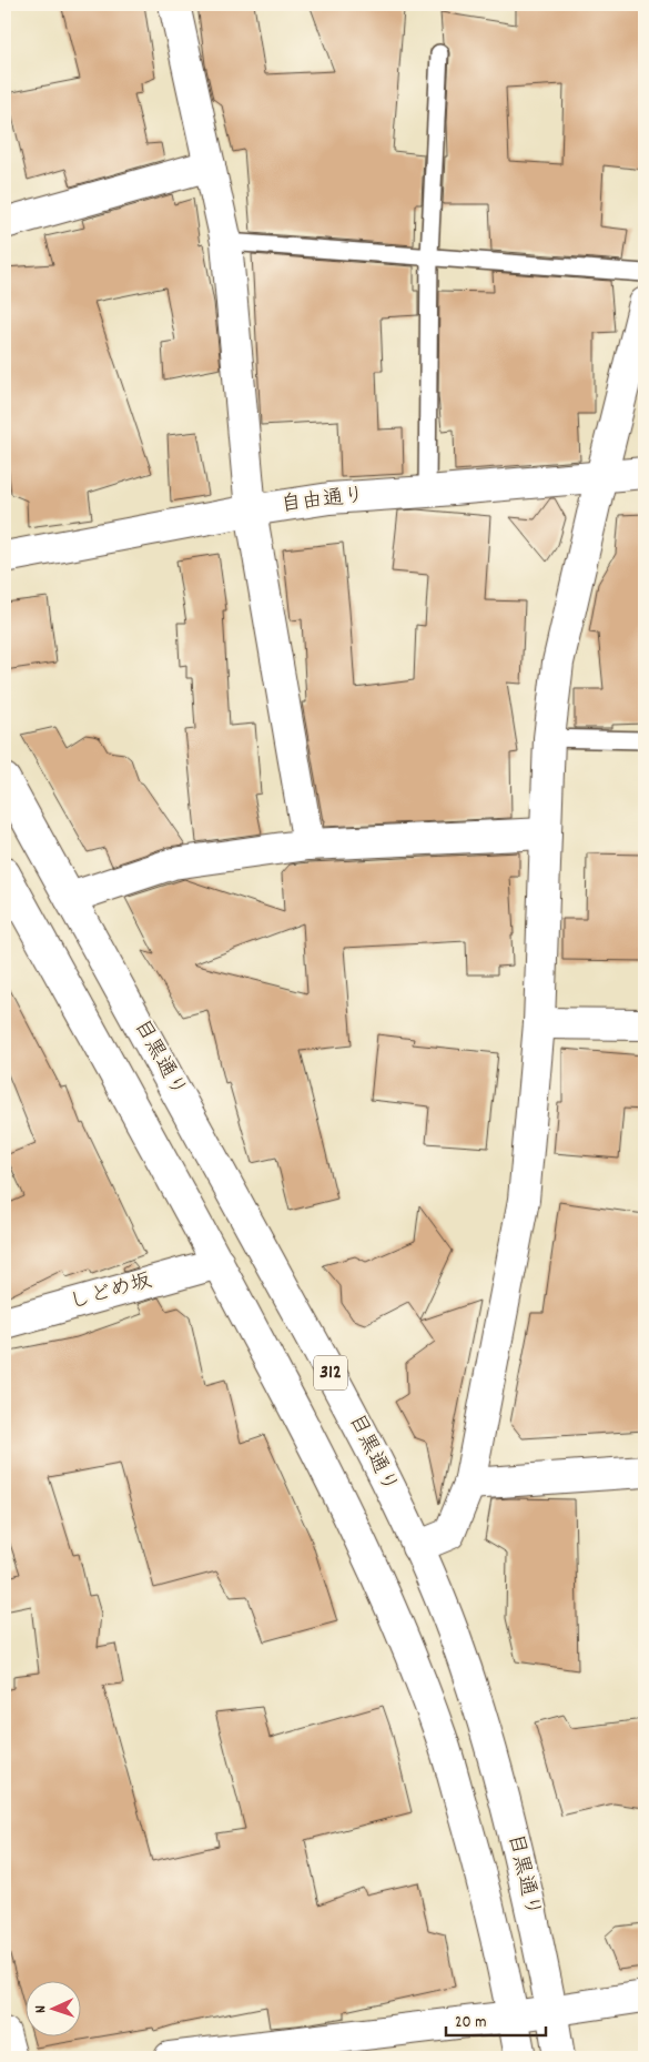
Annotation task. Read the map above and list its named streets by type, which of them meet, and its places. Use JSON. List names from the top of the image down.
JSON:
{
  "streets": {
    "street": [
      "自由通り",
      "目黒通り",
      "しどめ坂",
      "312"
    ]
  },
  "crossings": [
    ["目黒通り", "しどめ坂"]
  ],
  "scale_bar": "20 m",
  "north": "left"
}
